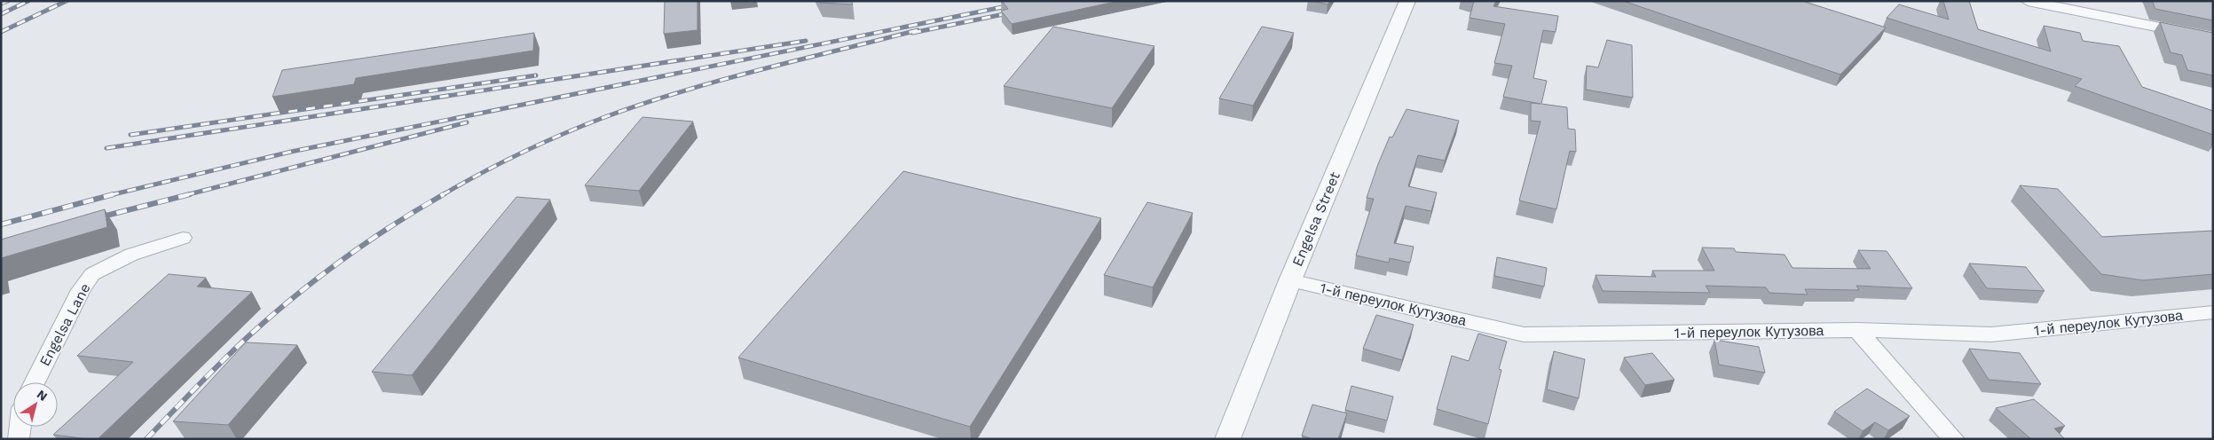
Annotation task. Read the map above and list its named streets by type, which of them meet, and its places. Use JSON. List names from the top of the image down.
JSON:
{
  "streets": {
    "street": ["Engelsa Street", "1-й переулок Кутузова", "Engelsa Lane"]
  },
  "crossings": [
    ["Engelsa Street", "1-й переулок Кутузова"]
  ],
  "north": "top right"
}
